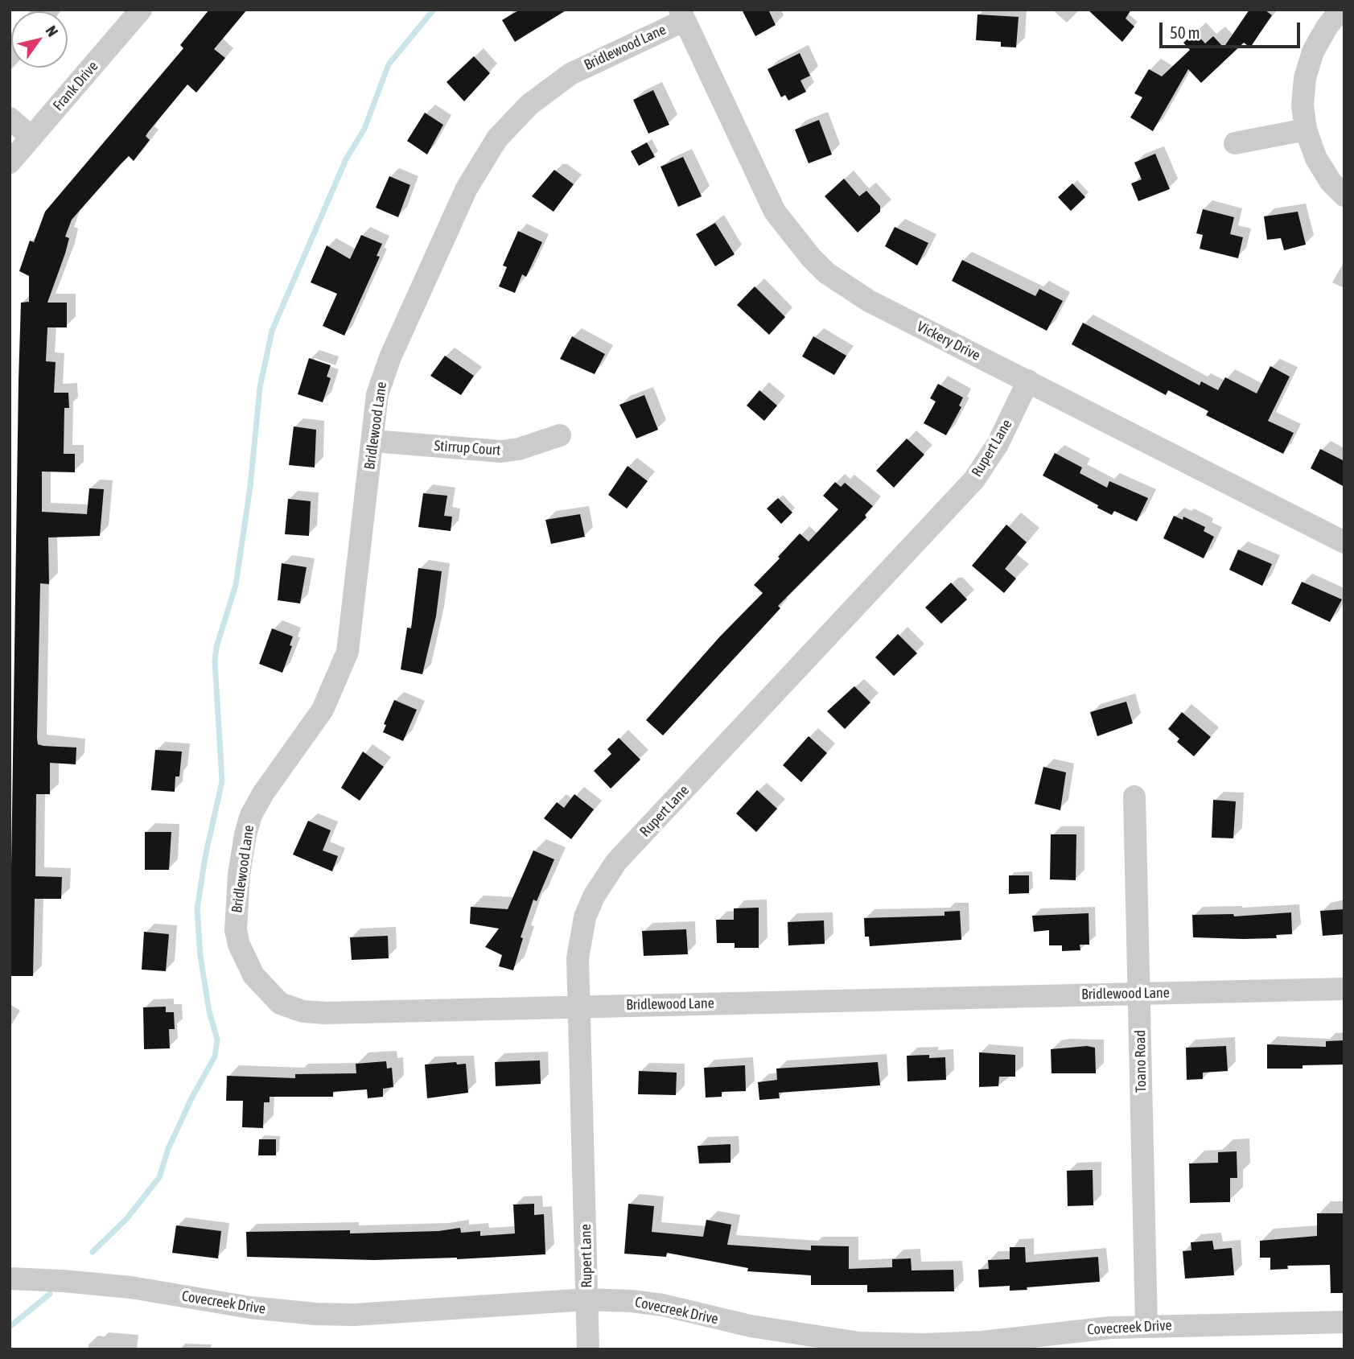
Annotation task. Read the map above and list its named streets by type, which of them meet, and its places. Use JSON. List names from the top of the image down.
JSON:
{
  "streets": {
    "street": [
      "Bridlewood Lane",
      "Frank Drive",
      "Vickery Drive",
      "Stirrup Court",
      "Rupert Lane",
      "Toano Road",
      "Covecreek Drive"
    ]
  },
  "crossings": [
    ["Bridlewood Lane", "Vickery Drive"],
    ["Bridlewood Lane", "Stirrup Court"],
    ["Bridlewood Lane", "Rupert Lane"],
    ["Bridlewood Lane", "Toano Road"],
    ["Vickery Drive", "Rupert Lane"],
    ["Rupert Lane", "Covecreek Drive"],
    ["Toano Road", "Covecreek Drive"]
  ],
  "scale_bar": "50 m",
  "north": "top right"
}
